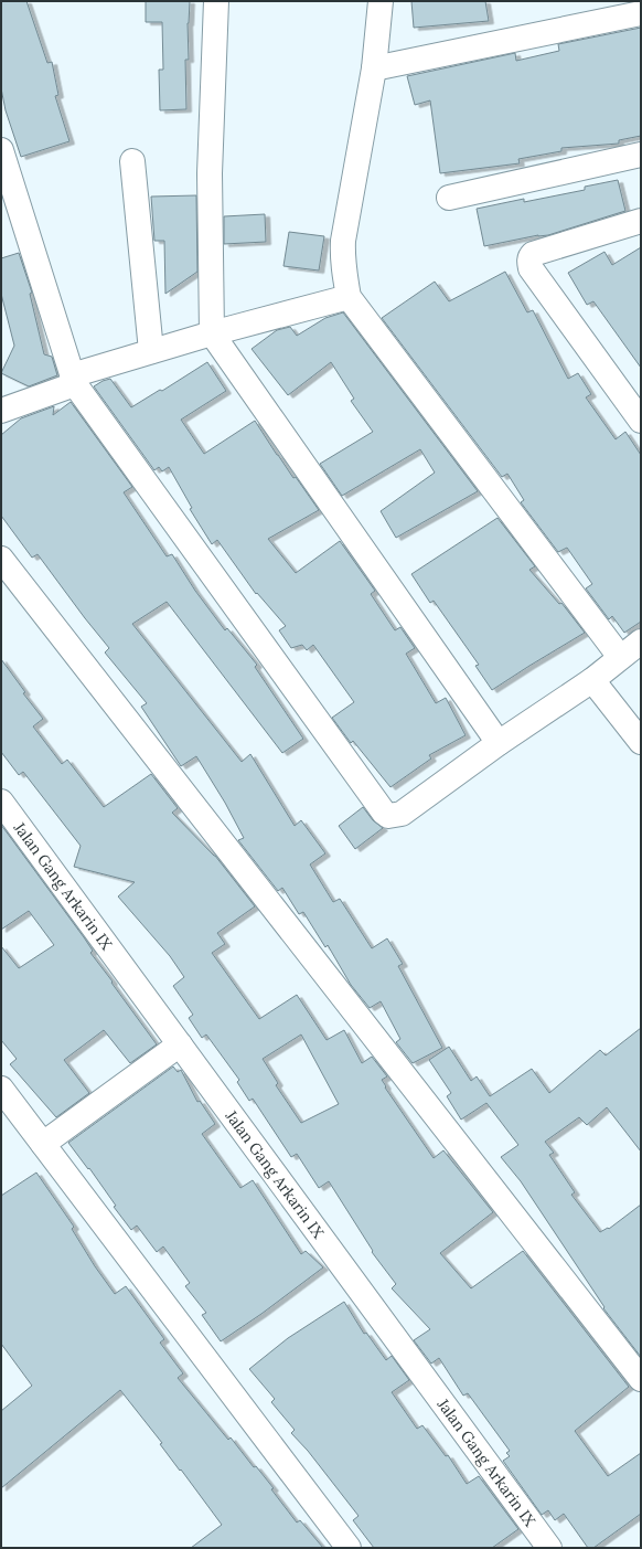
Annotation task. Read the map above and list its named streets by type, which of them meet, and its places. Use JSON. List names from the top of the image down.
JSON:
{
  "streets": {
    "street": ["Jalan Gang Arkarin IX"]
  }
}
